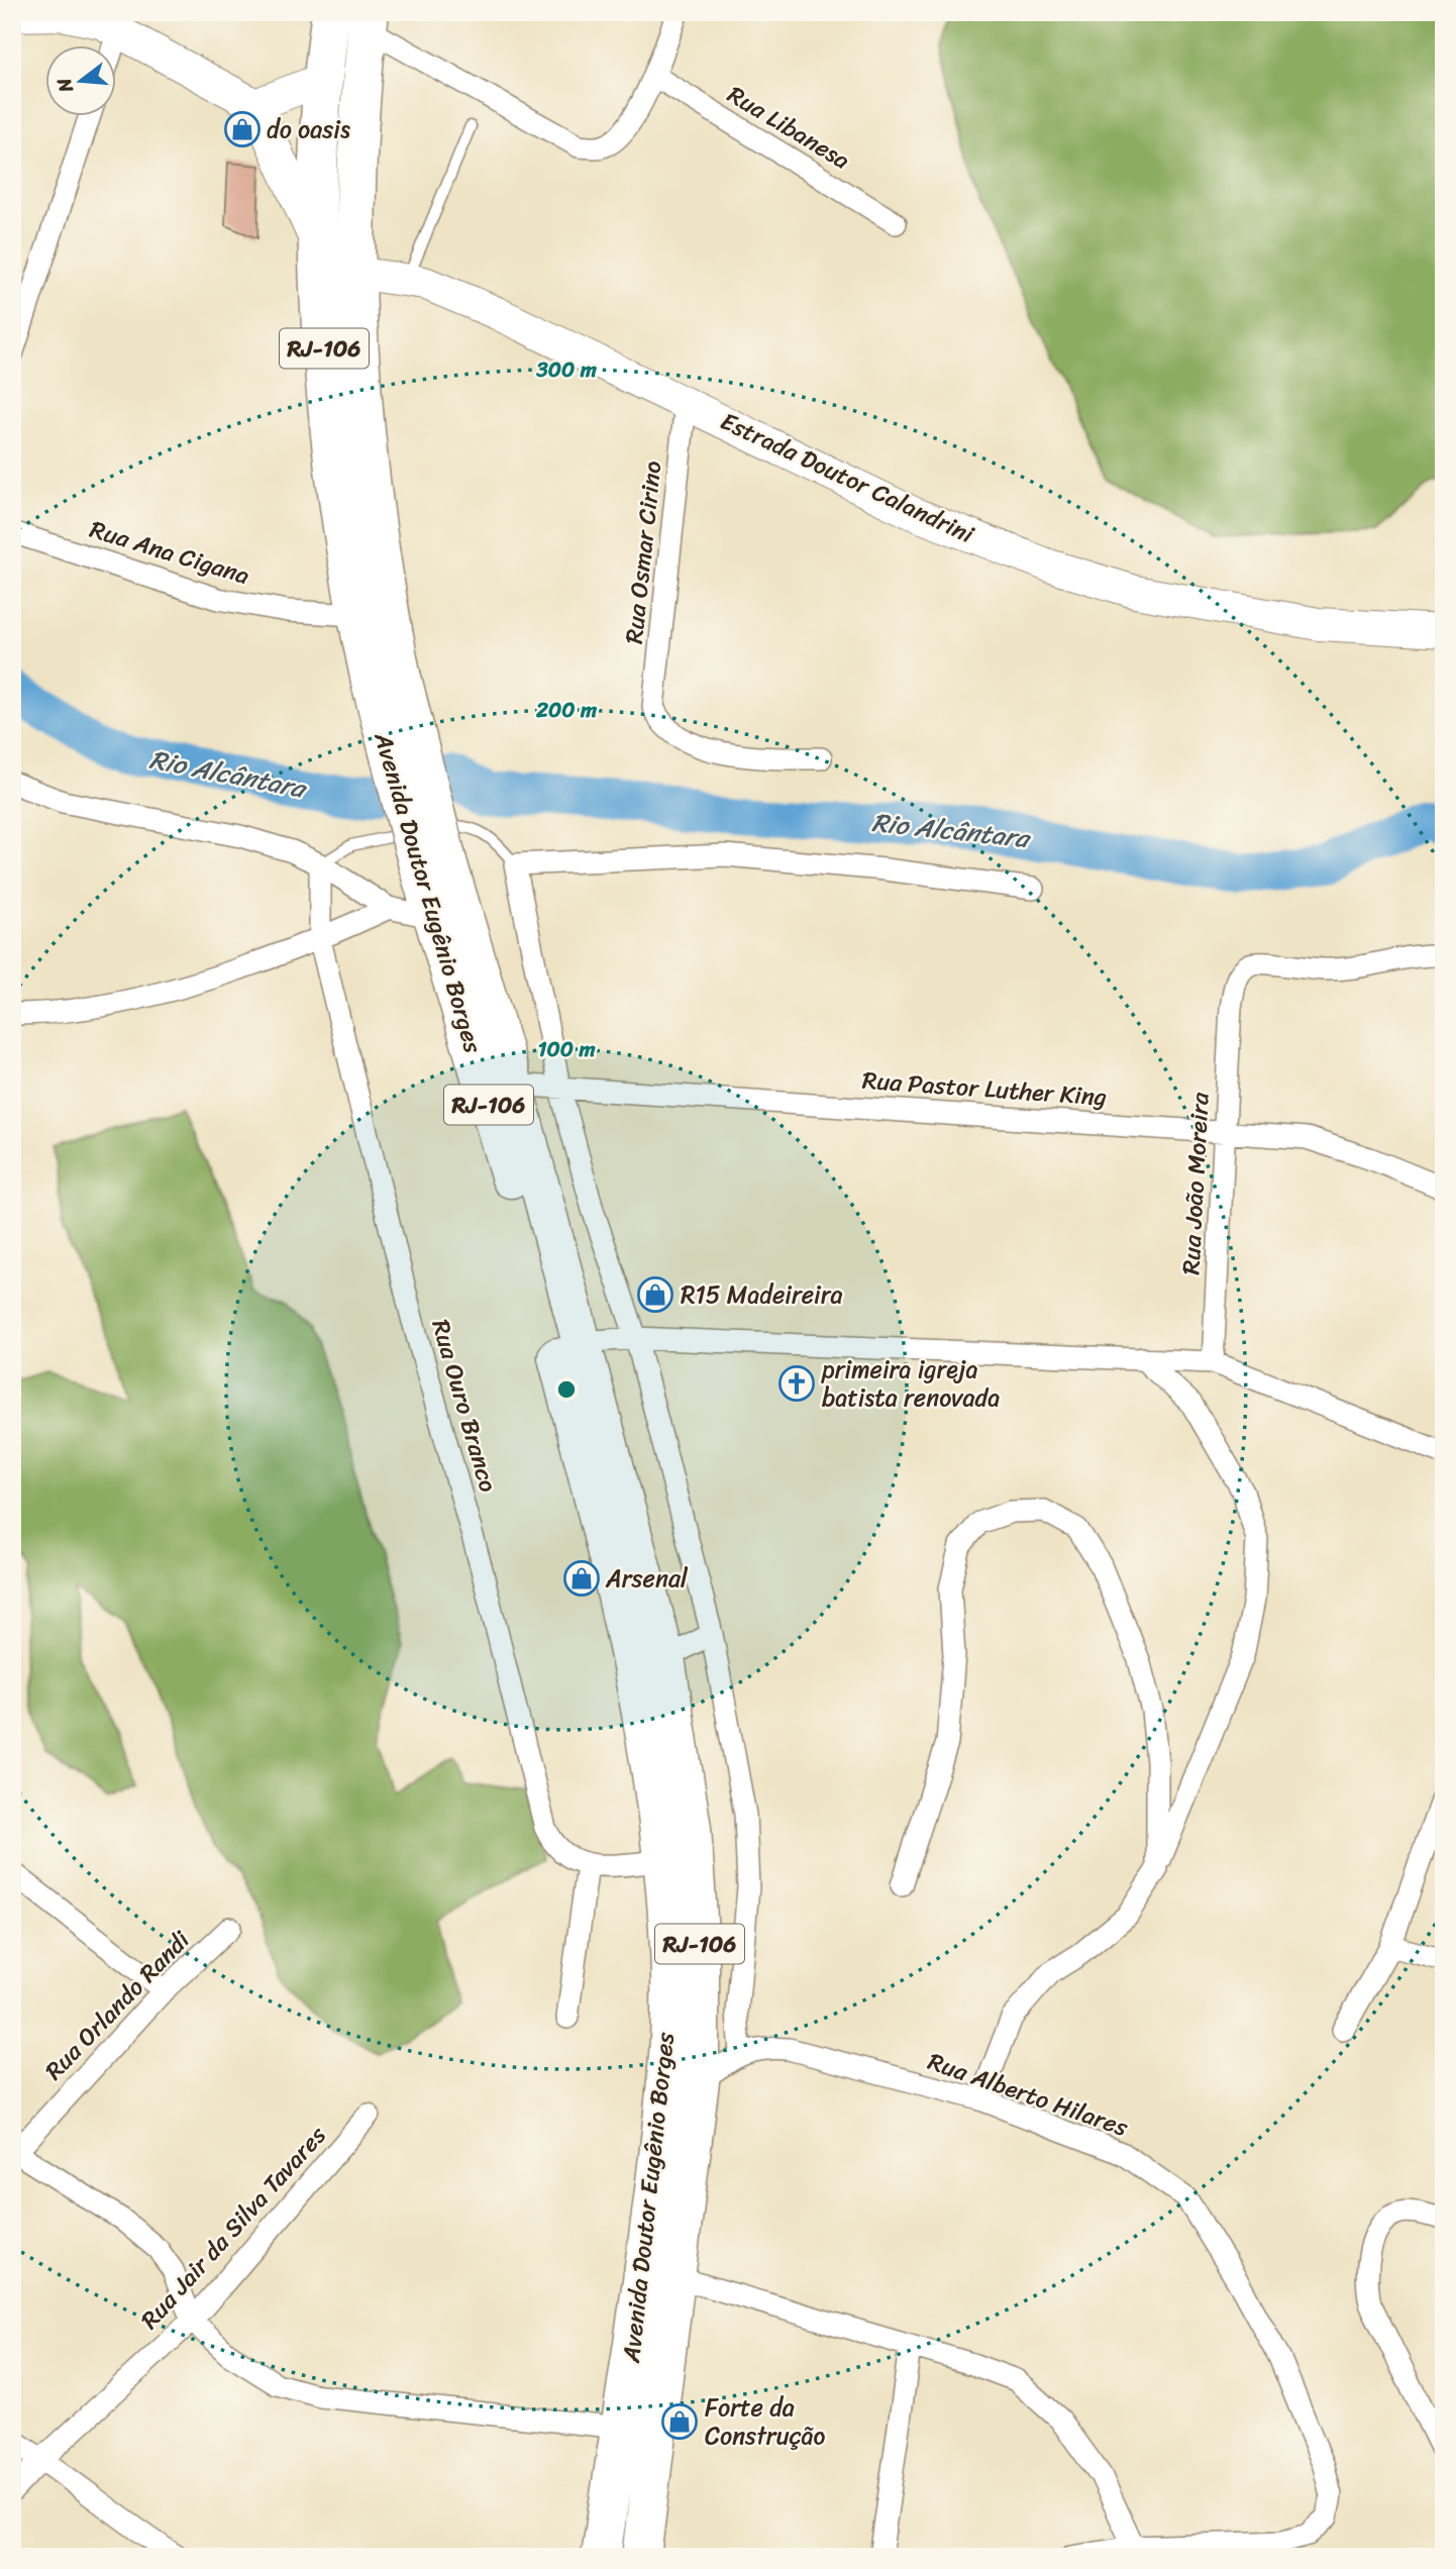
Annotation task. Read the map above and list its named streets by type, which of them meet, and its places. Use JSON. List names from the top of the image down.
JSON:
{
  "streets": {
    "highway": ["RJ-106", "Avenida Doutor Eugênio Borges"],
    "street": [
      "Rua Libanesa",
      "Estrada Doutor Calandrini",
      "Rua Ana Cigana",
      "Rua Osmar Cirino",
      "Rua Pastor Luther King",
      "Rua João Moreira",
      "Rua Ouro Branco",
      "Rua Orlando Randi",
      "Rua Alberto Hilares",
      "Rua Jair da Silva Tavares"
    ]
  },
  "crossings": [
    ["Estrada Doutor Calandrini", "Rua Osmar Cirino"],
    ["Estrada Doutor Calandrini", "Avenida Doutor Eugênio Borges"],
    ["Rua Ana Cigana", "Avenida Doutor Eugênio Borges"],
    ["Avenida Doutor Eugênio Borges", "Rua Pastor Luther King"],
    ["Avenida Doutor Eugênio Borges", "Rua Alberto Hilares"],
    ["Rua Pastor Luther King", "Rua João Moreira"]
  ],
  "water": ["Rio Alcântara"],
  "places": {
    "shop": [
      "do oasis",
      "R15 Madeireira",
      "Arsenal",
      "Forte da Construção"
    ],
    "church": ["primeira igreja batista renovada"]
  },
  "north": "left",
  "rings": ["300 m", "200 m", "100 m"]
}
